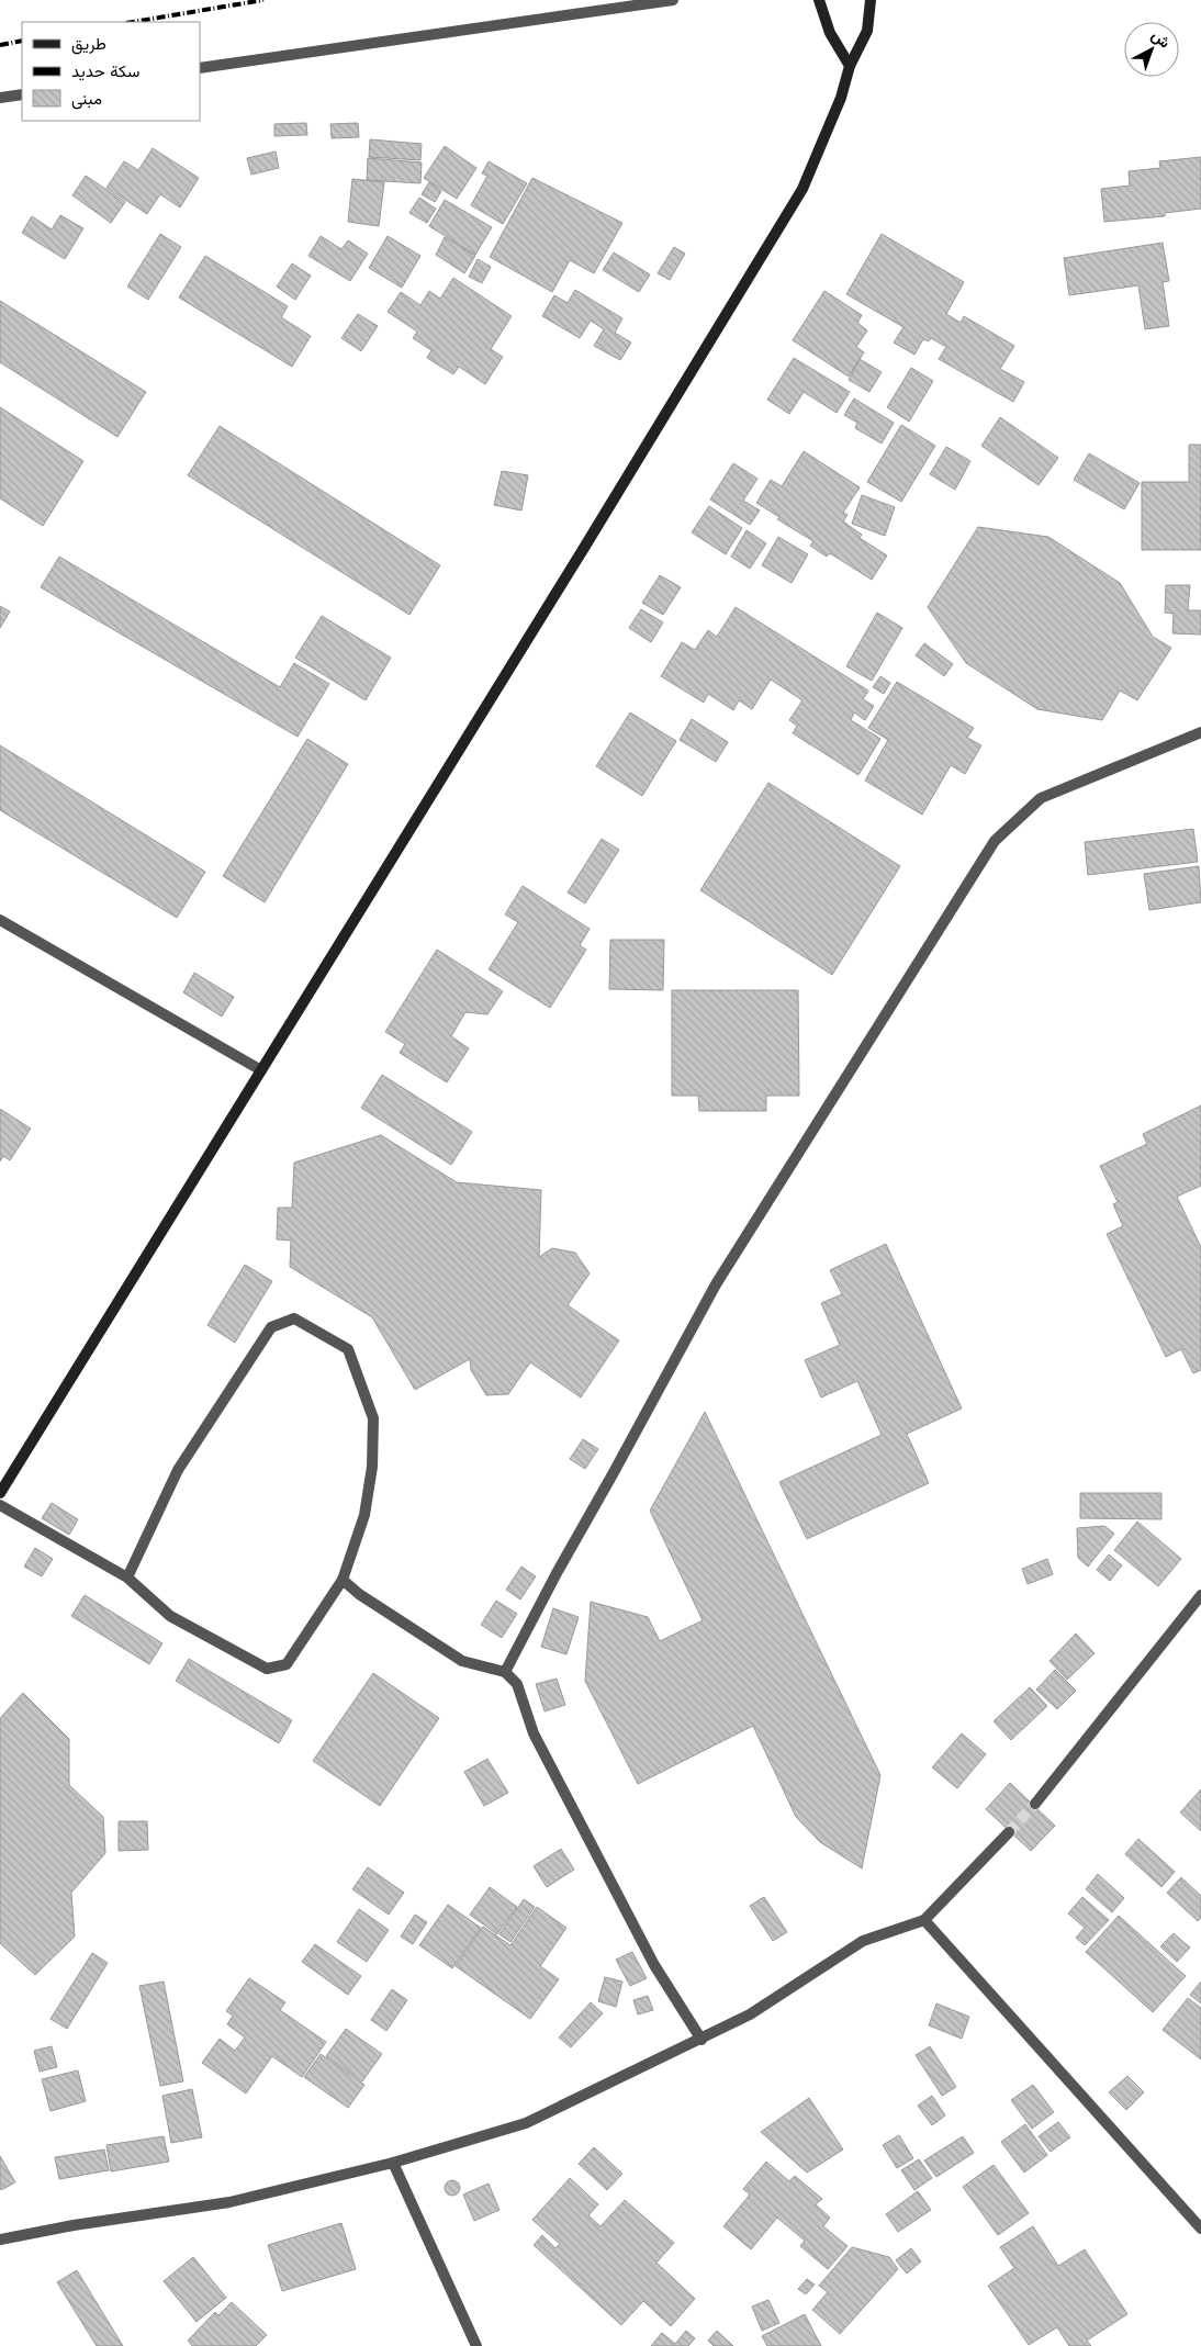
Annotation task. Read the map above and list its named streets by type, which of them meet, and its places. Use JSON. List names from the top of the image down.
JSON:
{
  "legend": ["طريق", "سكة حديد", "مبنى"],
  "north": "top right"
}
